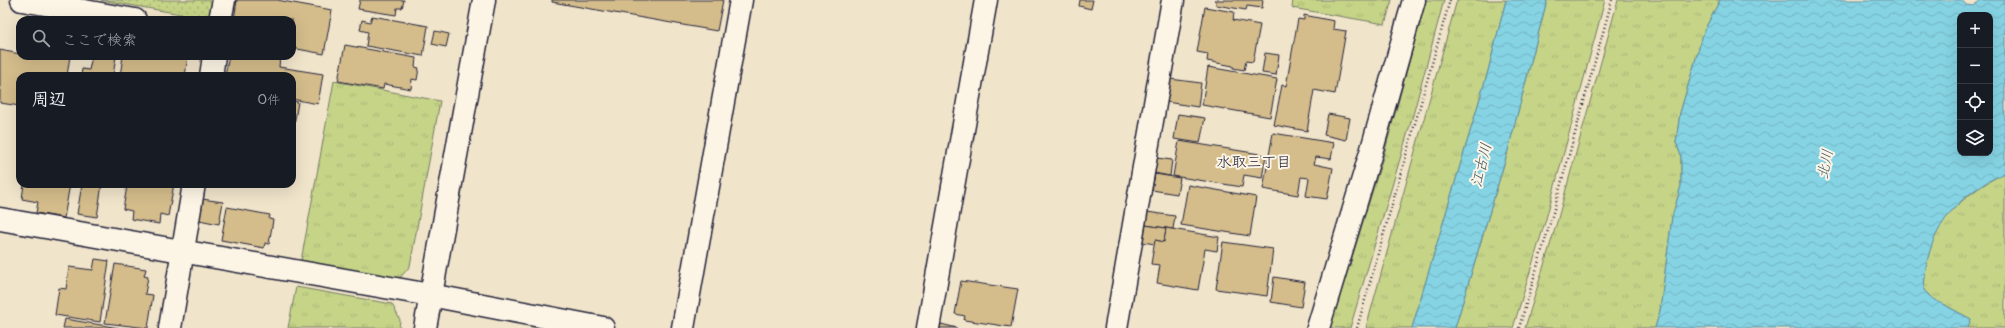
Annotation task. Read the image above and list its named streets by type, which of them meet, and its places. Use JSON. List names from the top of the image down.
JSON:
{
  "districts": ["水取三丁目"],
  "water": ["北川", "江古川"],
  "page": {
    "map_buttons": ["+", "−"],
    "search": "ここで検索",
    "heading": ["周辺", "0件"]
  }
}
